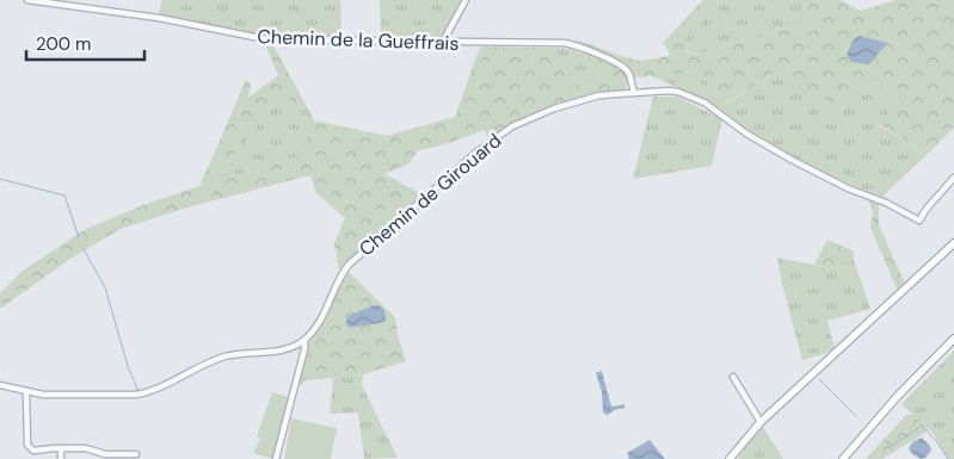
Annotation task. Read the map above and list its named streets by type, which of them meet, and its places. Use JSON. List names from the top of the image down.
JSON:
{
  "streets": {
    "street": ["Chemin de la Gueffrais", "Chemin de Girouard"]
  },
  "crossings": [
    ["Chemin de la Gueffrais", "Chemin de Girouard"]
  ],
  "scale_bar": "200 m"
}
